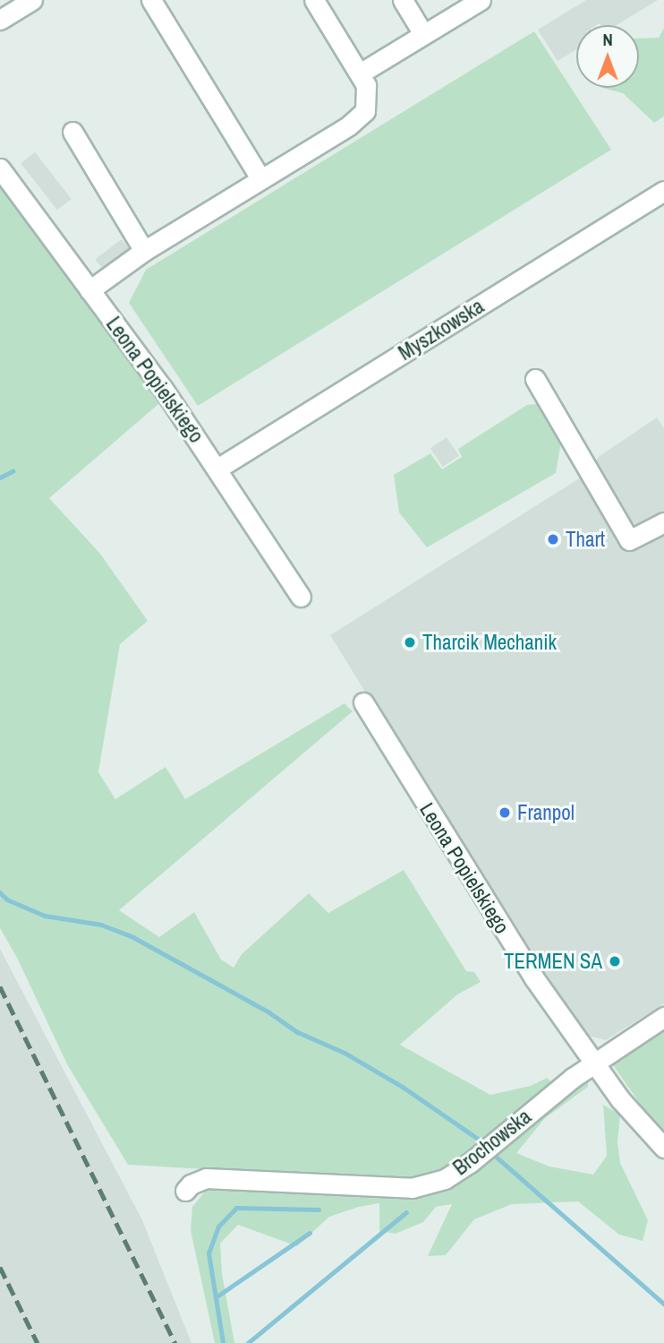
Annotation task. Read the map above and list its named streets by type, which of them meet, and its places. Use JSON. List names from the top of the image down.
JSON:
{
  "streets": {
    "street": ["Myszkowska", "Leona Popielskiego", "Brochowska"]
  },
  "crossings": [
    ["Myszkowska", "Leona Popielskiego"],
    ["Leona Popielskiego", "Brochowska"]
  ],
  "places": [
    "Thart",
    "Tharcik Mechanik",
    "Franpol",
    "TERMEN SA"
  ],
  "north": "top"
}
